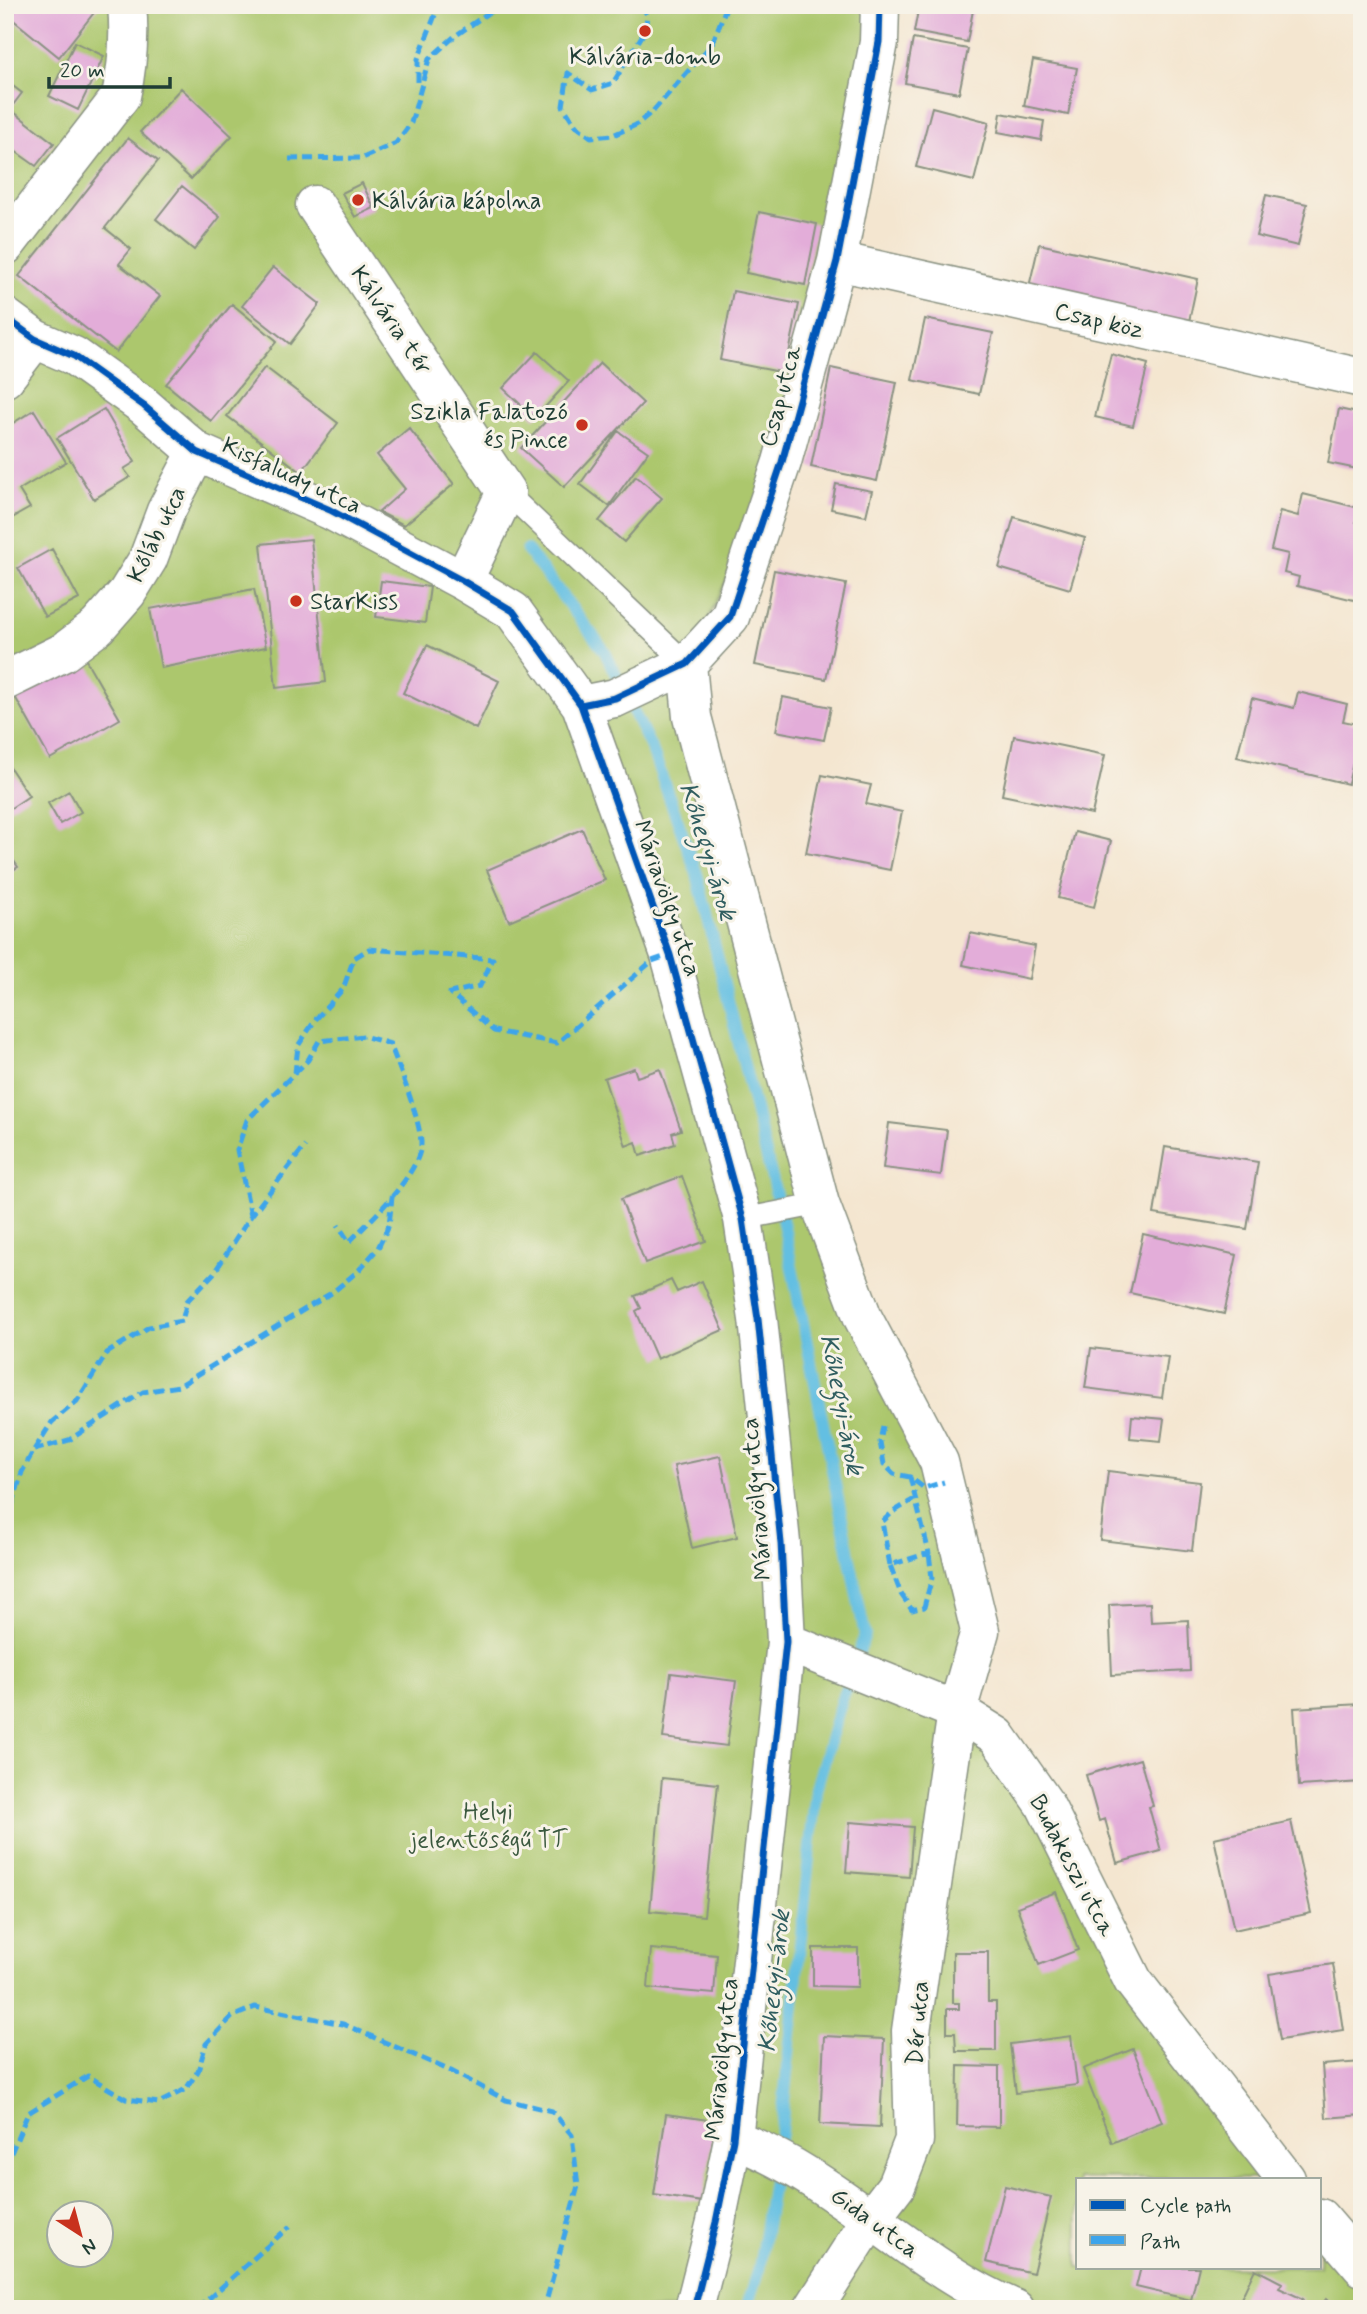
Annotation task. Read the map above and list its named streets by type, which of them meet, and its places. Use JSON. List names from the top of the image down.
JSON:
{
  "streets": {
    "street": [
      "Kálvária tér",
      "Csap köz",
      "Csap utca",
      "Kisfaludy utca",
      "Kőláb utca",
      "Máriavölgy utca",
      "Budakeszi utca",
      "Dér utca",
      "Gida utca"
    ]
  },
  "crossings": [
    ["Csap köz", "Csap utca"],
    ["Csap utca", "Kisfaludy utca"],
    ["Csap utca", "Máriavölgy utca"],
    ["Kisfaludy utca", "Kőláb utca"],
    ["Kisfaludy utca", "Máriavölgy utca"],
    ["Máriavölgy utca", "Budakeszi utca"],
    ["Máriavölgy utca", "Gida utca"],
    ["Budakeszi utca", "Dér utca"],
    ["Dér utca", "Gida utca"]
  ],
  "water": ["Kőhegyi-árok"],
  "parks": ["Helyi jelentőségű TT"],
  "places": [
    "Kálvária-domb",
    "Kálvária kápolna",
    "Szikla Falatozó és Pince",
    "StarKiss"
  ],
  "legend": ["Cycle path", "Path"],
  "scale_bar": "20 m",
  "north": "bottom right"
}
